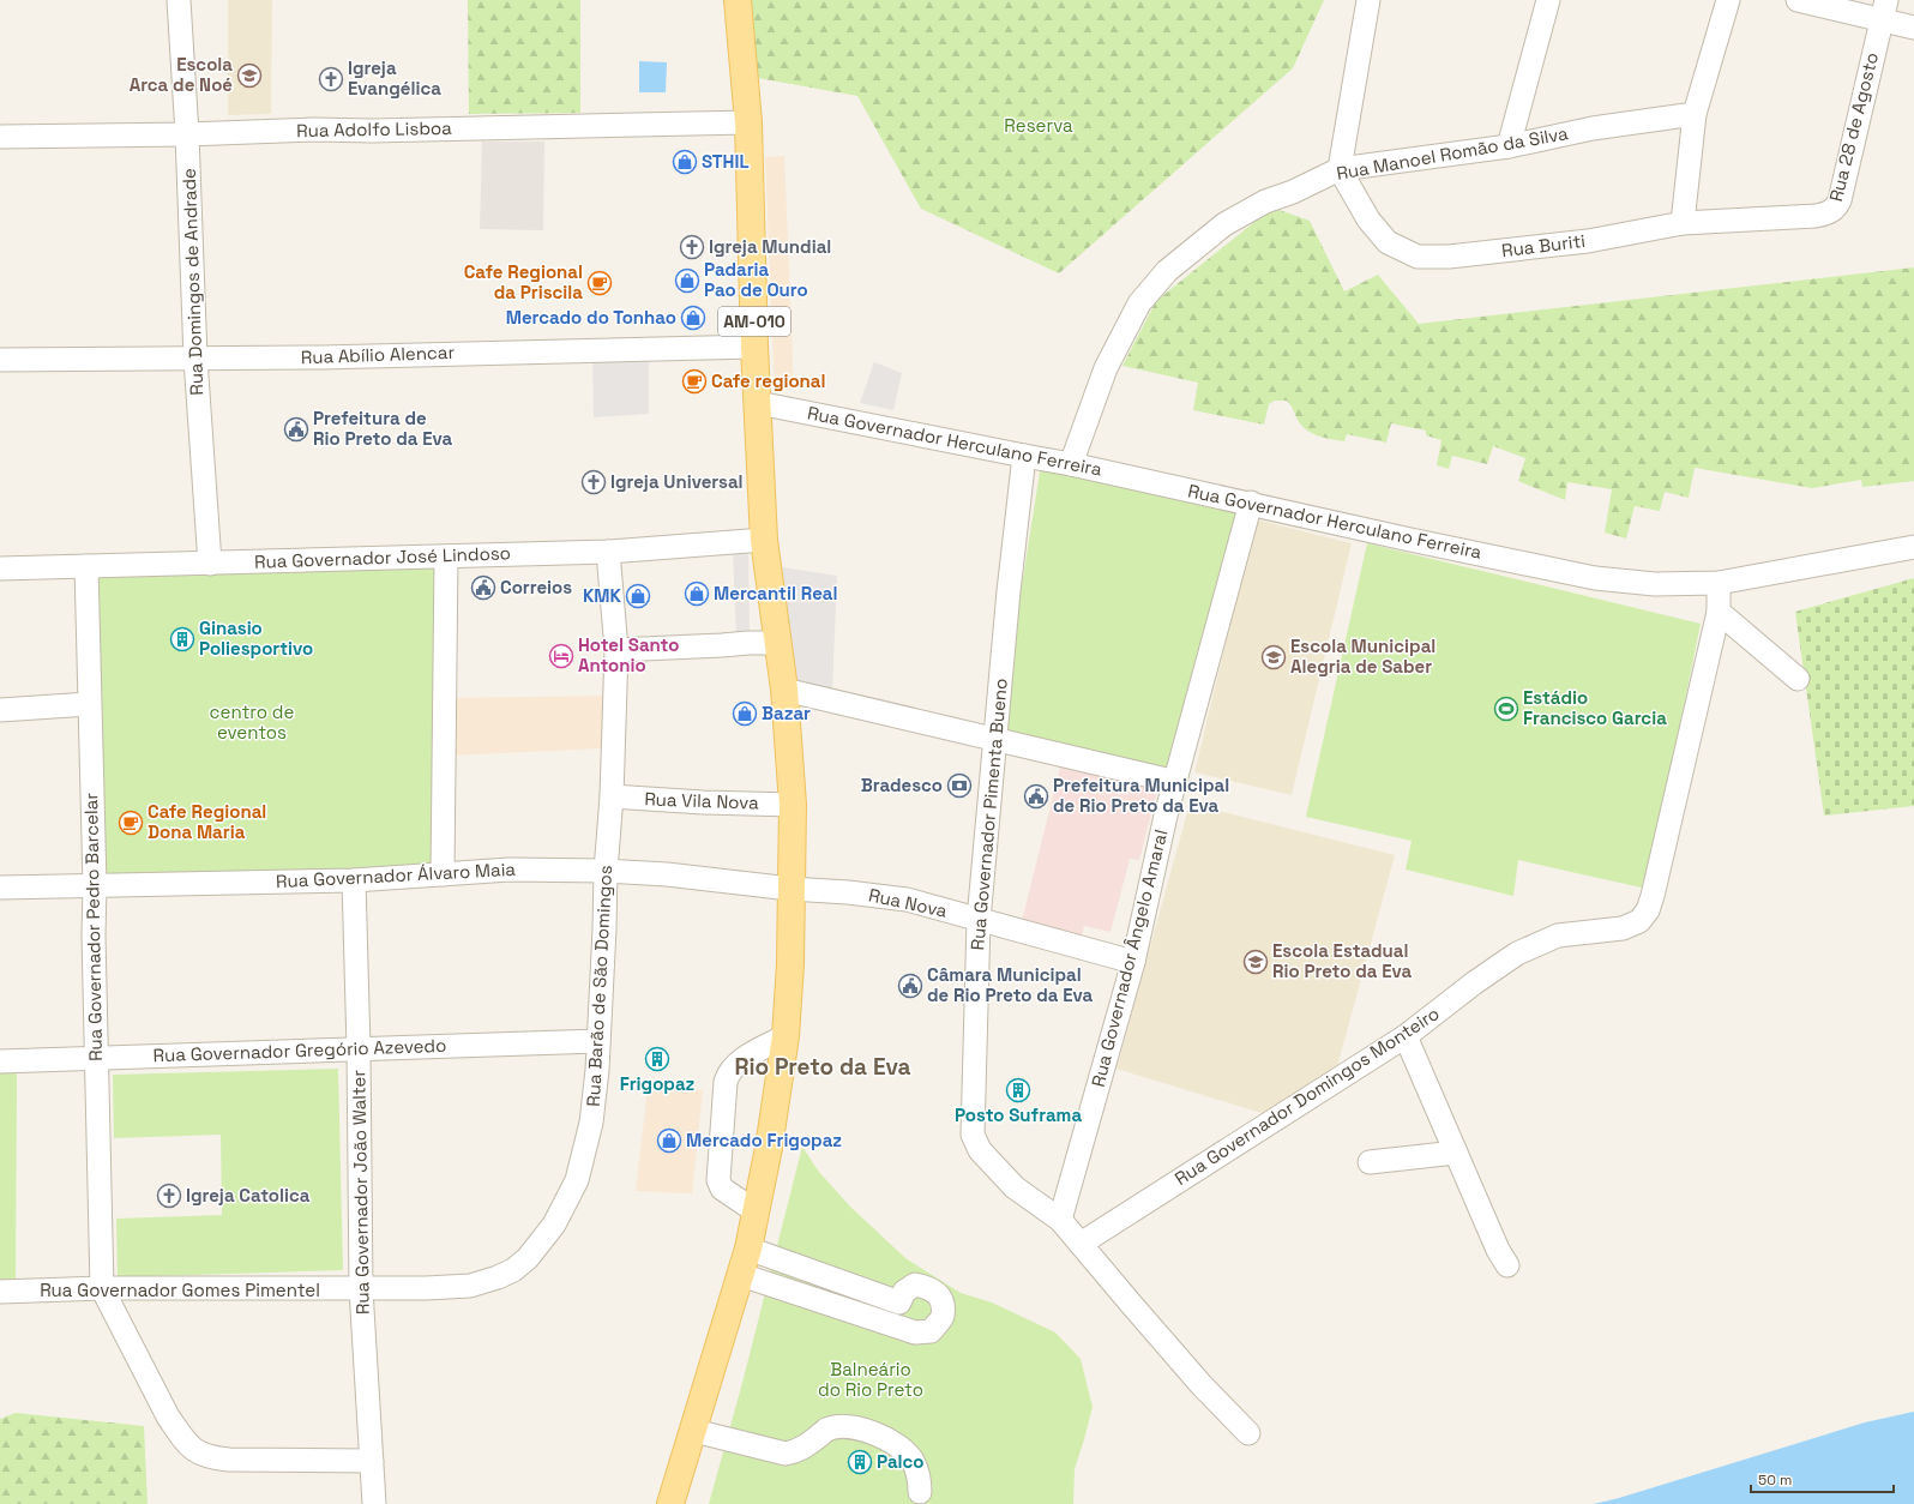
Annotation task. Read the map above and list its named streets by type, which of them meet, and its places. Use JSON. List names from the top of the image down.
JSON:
{
  "streets": {
    "main road": ["AM-010"],
    "street": [
      "Rua 28 de Agosto",
      "Rua Adolfo Lisboa",
      "Rua Manoel Romão da Silva",
      "Rua Buriti",
      "Rua Domingos de Andrade",
      "Rua Abílio Alencar",
      "Rua Governador Herculano Ferreira",
      "Rua Governador José Lindoso",
      "Rua Vila Nova",
      "Rua Governador Pimenta Bueno",
      "Rua Governador Álvaro Maia",
      "Rua Nova",
      "Rua Governador Pedro Barcelar",
      "Rua Governador Ângelo Amaral",
      "Rua Barão de São Domingos",
      "Rua Governador Gregório Azevedo",
      "Rua Governador Domingos Monteiro",
      "Rua Governador João Walter",
      "Rua Governador Gomes Pimentel"
    ]
  },
  "crossings": [
    ["Rua 28 de Agosto", "Rua Buriti"],
    ["Rua Adolfo Lisboa", "Rua Domingos de Andrade"],
    ["Rua Adolfo Lisboa", "AM-010"],
    ["Rua Manoel Romão da Silva", "Rua Buriti"],
    ["Rua Manoel Romão da Silva", "Rua Governador Herculano Ferreira"],
    ["Rua Domingos de Andrade", "Rua Abílio Alencar"],
    ["Rua Domingos de Andrade", "Rua Governador José Lindoso"],
    ["AM-010", "Rua Abílio Alencar"],
    ["AM-010", "Rua Governador Herculano Ferreira"],
    ["AM-010", "Rua Governador José Lindoso"],
    ["AM-010", "Rua Vila Nova"],
    ["AM-010", "Rua Governador Álvaro Maia"],
    ["AM-010", "Rua Nova"],
    ["Rua Governador Herculano Ferreira", "Rua Governador Pimenta Bueno"],
    ["Rua Governador Herculano Ferreira", "Rua Governador Ângelo Amaral"],
    ["Rua Governador Herculano Ferreira", "Rua Governador Domingos Monteiro"],
    ["Rua Governador José Lindoso", "Rua Governador Pedro Barcelar"],
    ["Rua Governador José Lindoso", "Rua Barão de São Domingos"],
    ["Rua Vila Nova", "Rua Barão de São Domingos"],
    ["Rua Governador Pimenta Bueno", "Rua Nova"],
    ["Rua Governador Pimenta Bueno", "Rua Governador Ângelo Amaral"],
    ["Rua Governador Pimenta Bueno", "Rua Governador Domingos Monteiro"],
    ["Rua Governador Álvaro Maia", "Rua Nova"],
    ["Rua Governador Álvaro Maia", "Rua Governador Pedro Barcelar"],
    ["Rua Governador Álvaro Maia", "Rua Barão de São Domingos"],
    ["Rua Governador Álvaro Maia", "Rua Governador João Walter"],
    ["Rua Nova", "Rua Governador Ângelo Amaral"],
    ["Rua Governador Pedro Barcelar", "Rua Governador Gregório Azevedo"],
    ["Rua Governador Pedro Barcelar", "Rua Governador Gomes Pimentel"],
    ["Rua Barão de São Domingos", "Rua Governador Gregório Azevedo"],
    ["Rua Barão de São Domingos", "Rua Governador João Walter"],
    ["Rua Barão de São Domingos", "Rua Governador Gomes Pimentel"],
    ["Rua Governador Gregório Azevedo", "Rua Governador João Walter"],
    ["Rua Governador João Walter", "Rua Governador Gomes Pimentel"]
  ],
  "districts": ["Rio Preto da Eva"],
  "parks": ["Reserva", "centro de eventos", "Balneário do Rio Preto"],
  "places": {
    "school or university": ["Escola Arca de Noé", "Escola Municipal Alegria de Saber", "Escola Estadual Rio Preto da Eva"],
    "church": [
      "Igreja Evangélica",
      "Igreja Mundial",
      "Igreja Universal",
      "Igreja Catolica"
    ],
    "shop": [
      "STHIL",
      "Padaria Pao de Ouro",
      "Mercado do Tonhao",
      "Mercantil Real",
      "KMK",
      "Bazar",
      "Mercado Frigopaz"
    ],
    "cafe": ["Cafe Regional da Priscila", "Cafe regional", "Cafe Regional Dona Maria"],
    "public building": [
      "Prefeitura de Rio Preto da Eva",
      "Correios",
      "Prefeitura Municipal de Rio Preto da Eva",
      "Câmara Municipal de Rio Preto da Eva"
    ],
    "building": [
      "Ginasio Poliesportivo",
      "Frigopaz",
      "Posto Suframa",
      "Palco"
    ],
    "hotel": ["Hotel Santo Antonio"],
    "sports": ["Estádio Francisco Garcia"],
    "bank": ["Bradesco"]
  },
  "scale_bar": "50 m"
}
